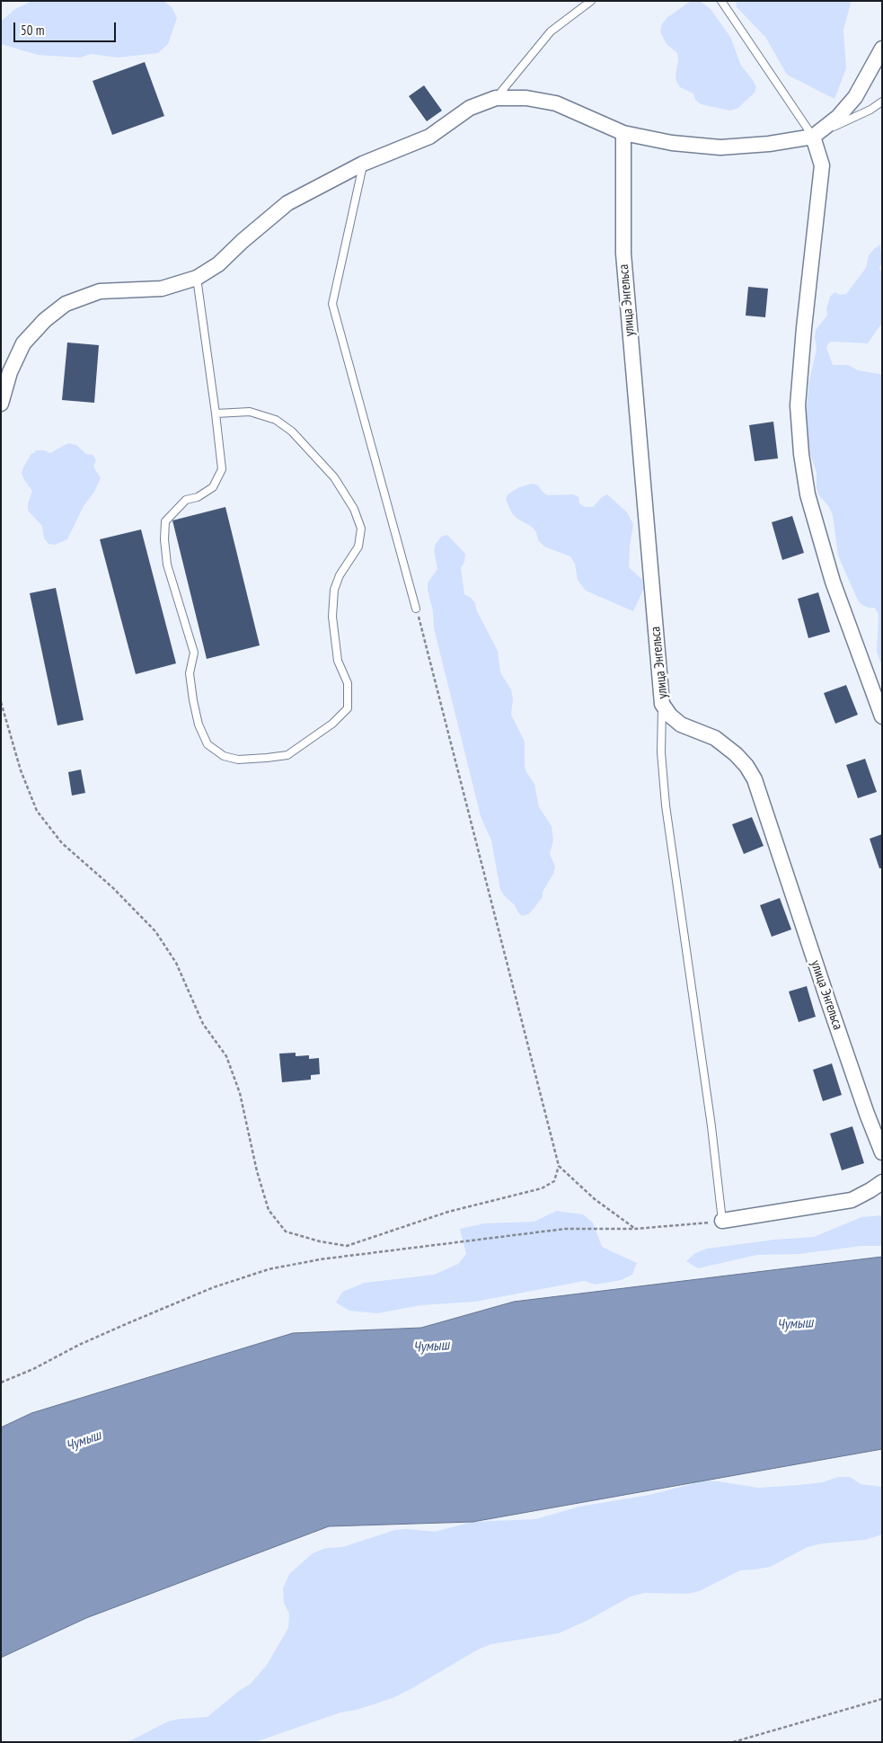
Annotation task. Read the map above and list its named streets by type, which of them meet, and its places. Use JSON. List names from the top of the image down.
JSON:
{
  "streets": {
    "street": ["улица Энгельса"]
  },
  "water": ["Чумыш"],
  "scale_bar": "50 m"
}
